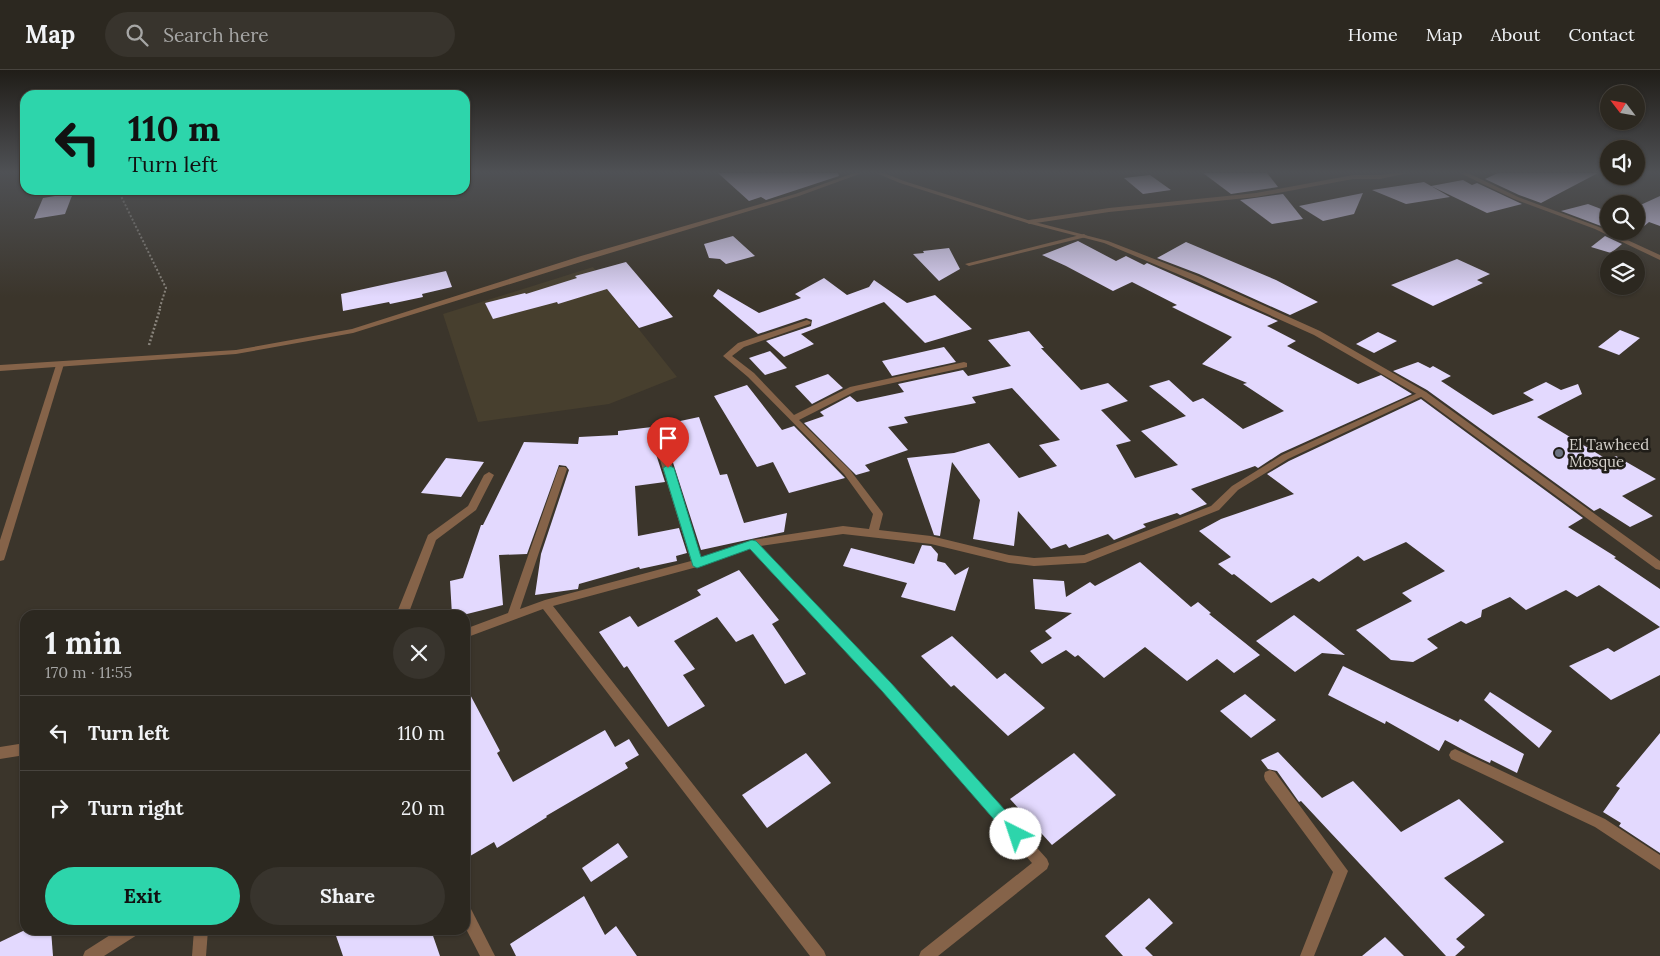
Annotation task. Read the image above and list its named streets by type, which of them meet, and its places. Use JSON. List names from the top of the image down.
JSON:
{
  "places": ["El Tawheed Mosque"],
  "north": "top left",
  "page": {
    "header": "Map",
    "search": "Search here",
    "nav": [
      "Home",
      "Map",
      "About",
      "Contact"
    ],
    "turn": ["110 m", "Turn left"],
    "heading": ["1 min", "170 m · 11:55"],
    "list": [
      {
        "name": "Turn left",
        "value": "110 m"
      },
      {
        "name": "Turn right",
        "value": "20 m"
      }
    ],
    "buttons": ["Exit", "Share"]
  }
}
